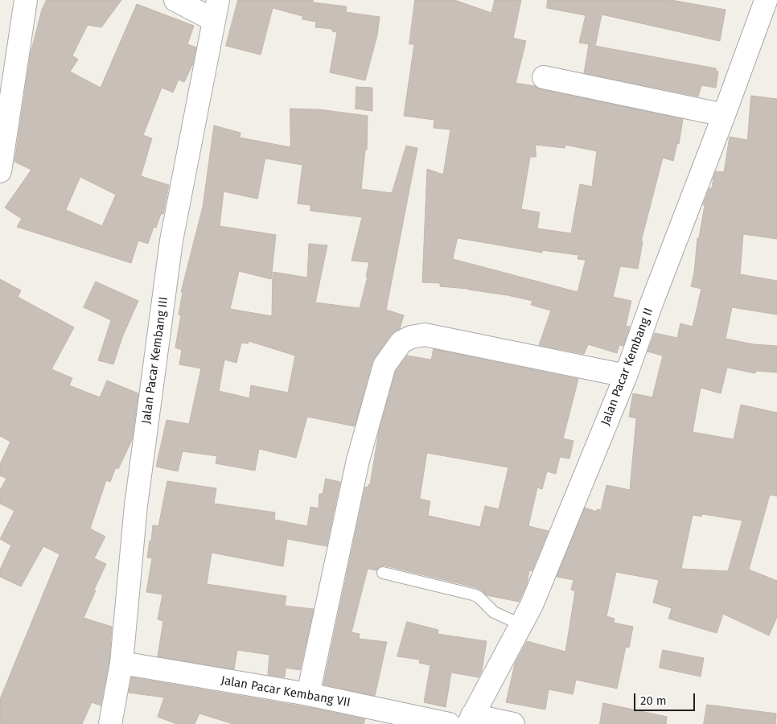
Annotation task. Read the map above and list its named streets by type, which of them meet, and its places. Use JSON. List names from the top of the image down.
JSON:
{
  "streets": {
    "street": ["Jalan Pacar Kembang III", "Jalan Pacar Kembang II", "Jalan Pacar Kembang VII"]
  },
  "crossings": [
    ["Jalan Pacar Kembang III", "Jalan Pacar Kembang VII"]
  ],
  "scale_bar": "20 m"
}
